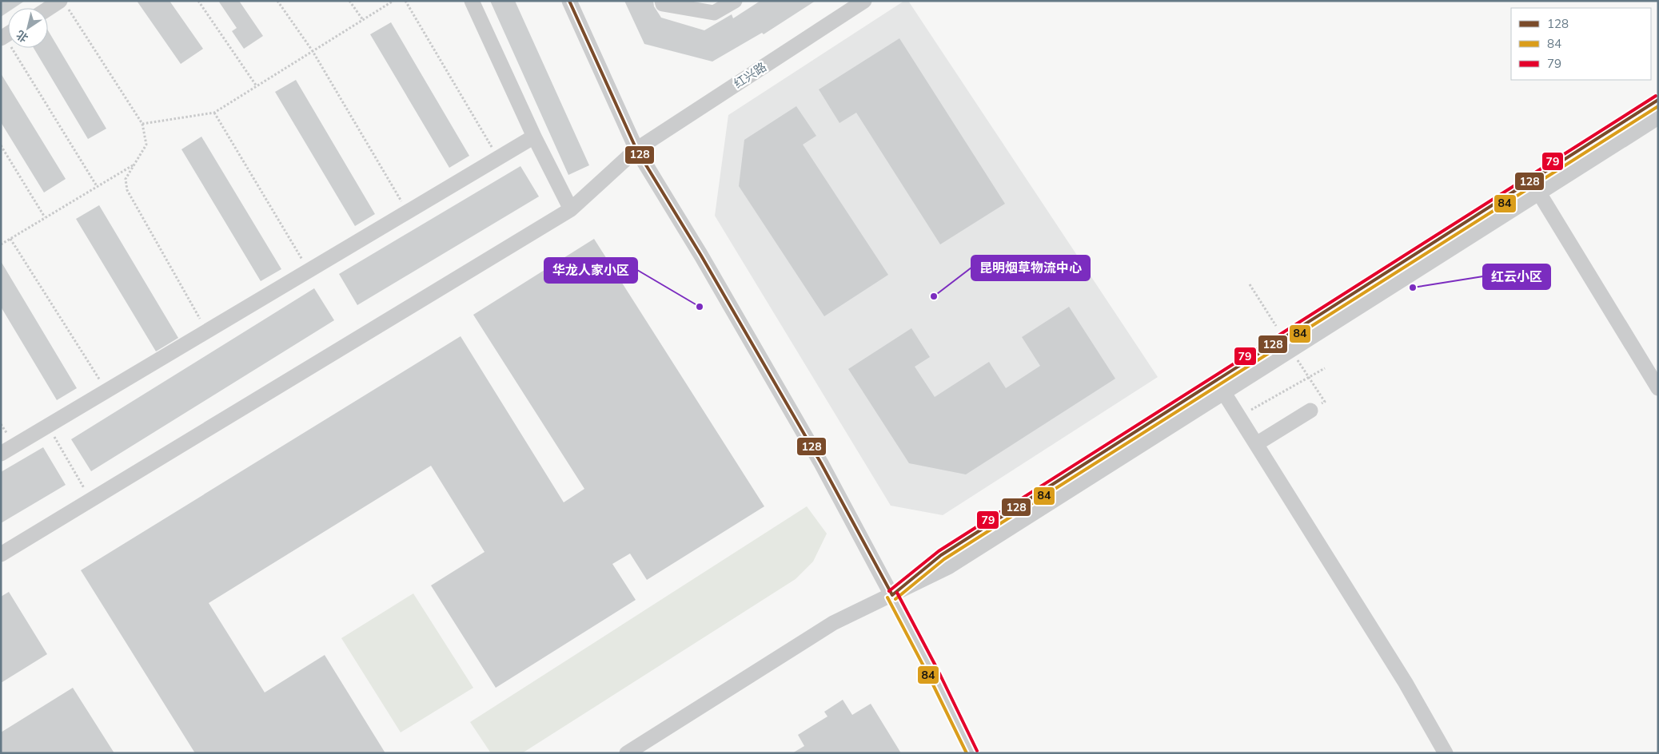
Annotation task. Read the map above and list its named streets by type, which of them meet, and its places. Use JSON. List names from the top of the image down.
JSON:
{
  "streets": {
    "street": ["红兴路"]
  },
  "places": ["红云小区", "昆明烟草物流中心", "华龙人家小区"],
  "lines": ["transit line 128", "transit line 79", "transit line 84"],
  "legend": ["128", "84", "79"],
  "north": "bottom left"
}
